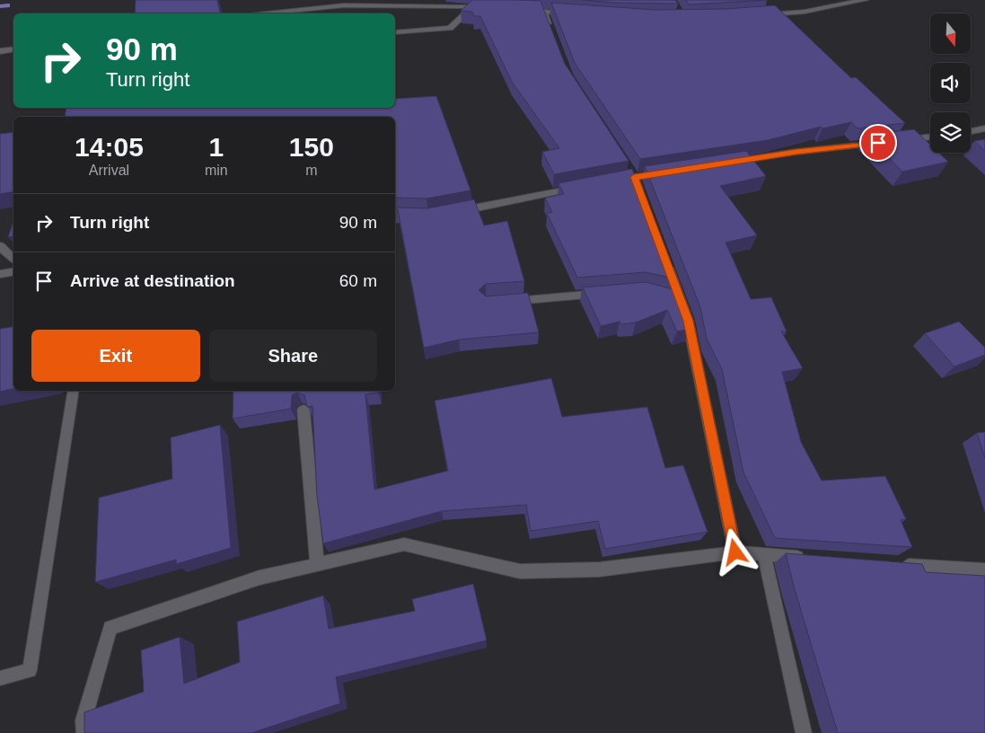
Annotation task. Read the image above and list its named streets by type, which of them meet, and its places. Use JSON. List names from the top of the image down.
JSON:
{
  "north": "bottom",
  "page": {
    "turn": ["90 m", "Turn right"],
    "eta": [
      "14:05",
      "Arrival",
      "1",
      "min",
      "150",
      "m"
    ],
    "list": [
      {
        "name": "Turn right",
        "value": "90 m"
      },
      {
        "name": "Arrive at destination",
        "value": "60 m"
      }
    ],
    "buttons": ["Exit", "Share"]
  }
}
